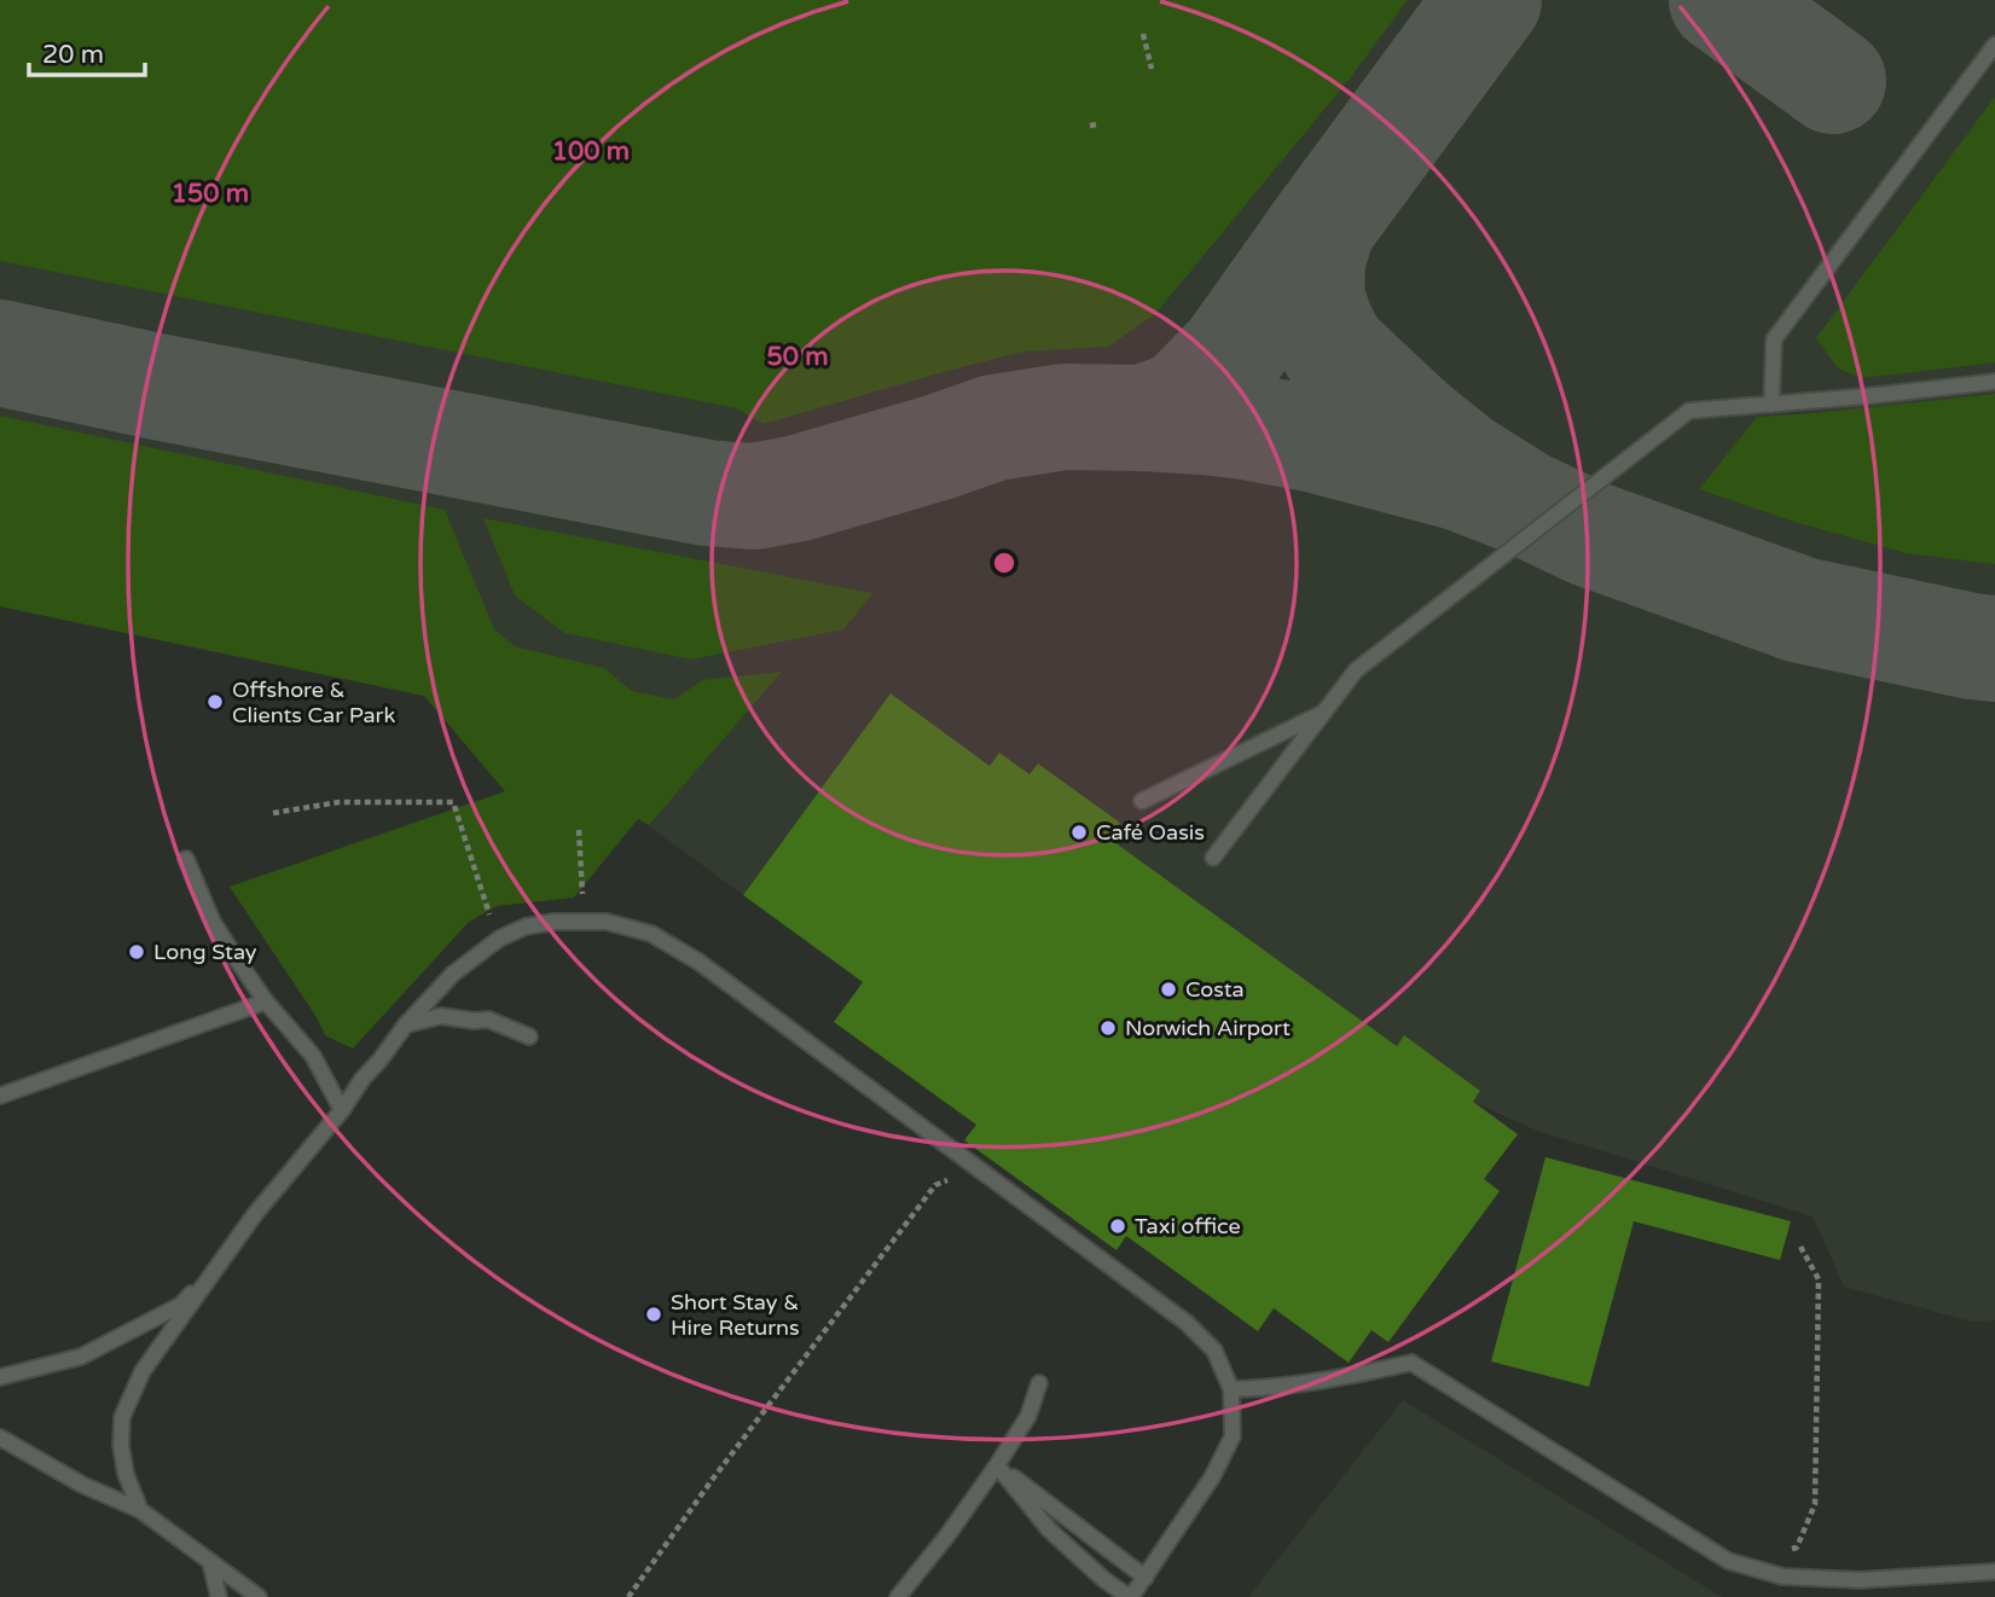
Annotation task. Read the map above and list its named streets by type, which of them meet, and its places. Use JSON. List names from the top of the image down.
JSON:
{
  "places": [
    "Offshore & Clients Car Park",
    "Café Oasis",
    "Long Stay",
    "Costa",
    "Norwich Airport",
    "Taxi office",
    "Short Stay & Hire Returns"
  ],
  "scale_bar": "20 m",
  "rings": ["100 m", "150 m", "50 m"]
}
